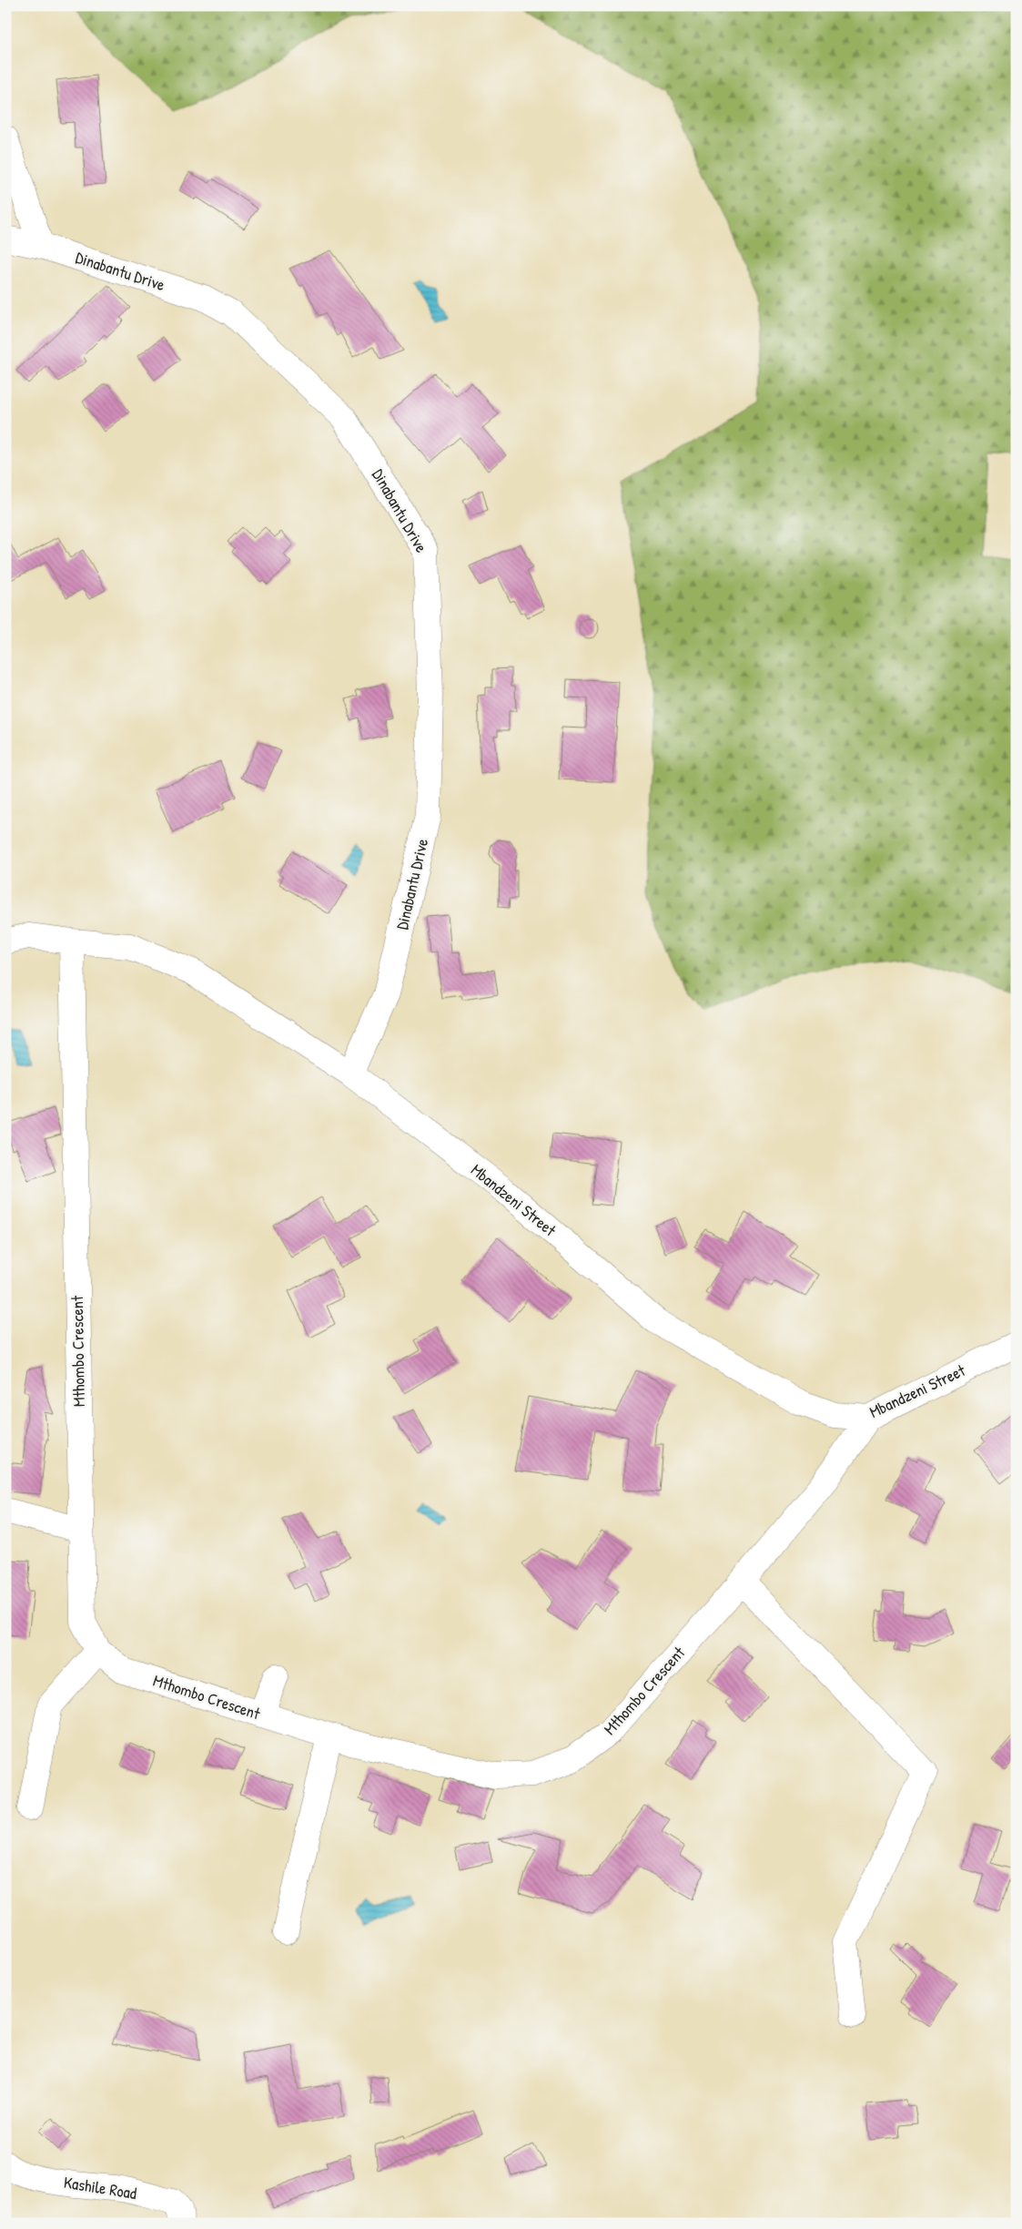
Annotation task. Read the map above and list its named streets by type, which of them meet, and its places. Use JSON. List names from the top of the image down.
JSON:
{
  "streets": {
    "street": [
      "Dinabantu Drive",
      "Mbandzeni Street",
      "Mthombo Crescent",
      "Kashile Road"
    ]
  },
  "crossings": [
    ["Dinabantu Drive", "Mbandzeni Street"],
    ["Mbandzeni Street", "Mthombo Crescent"]
  ]
}
